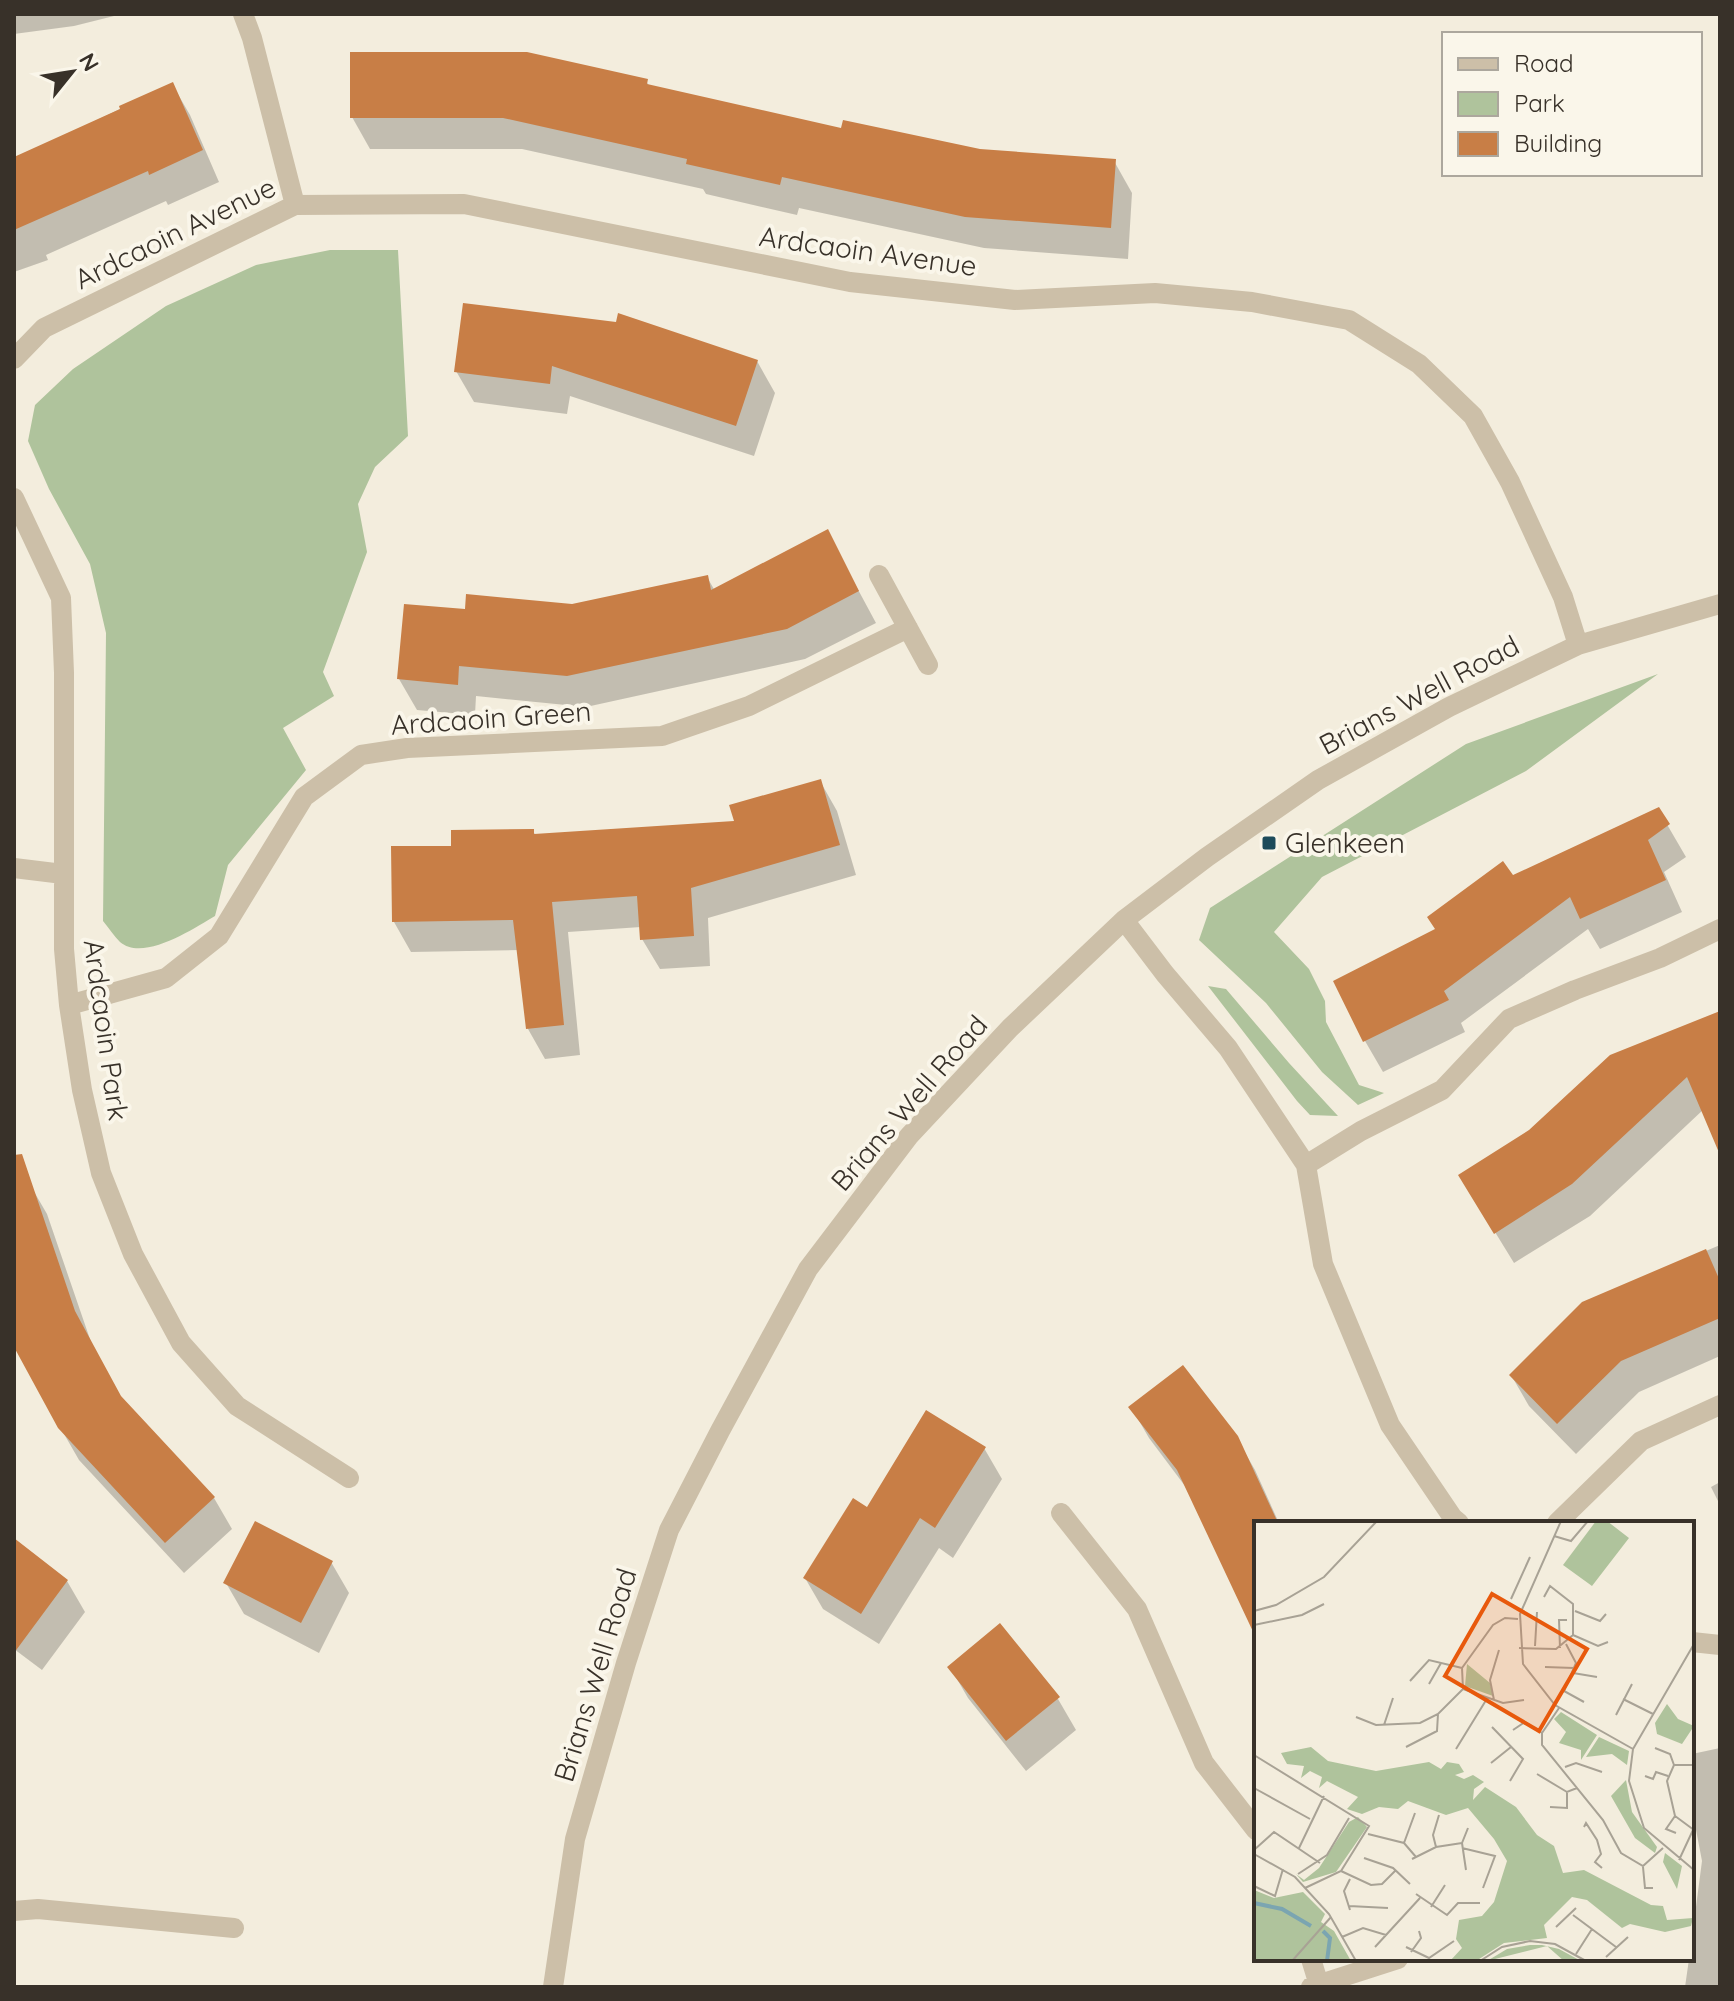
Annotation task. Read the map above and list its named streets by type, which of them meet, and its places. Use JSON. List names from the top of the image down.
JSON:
{
  "streets": {
    "street": [
      "Ardcaoin Avenue",
      "Brians Well Road",
      "Ardcaoin Green",
      "Ardcaoin Park"
    ]
  },
  "crossings": [
    ["Ardcaoin Avenue", "Brians Well Road"],
    ["Ardcaoin Green", "Ardcaoin Park"]
  ],
  "places": {
    "transit": ["Glenkeen"]
  },
  "legend": ["Road", "Park", "Building"],
  "north": "top right"
}
